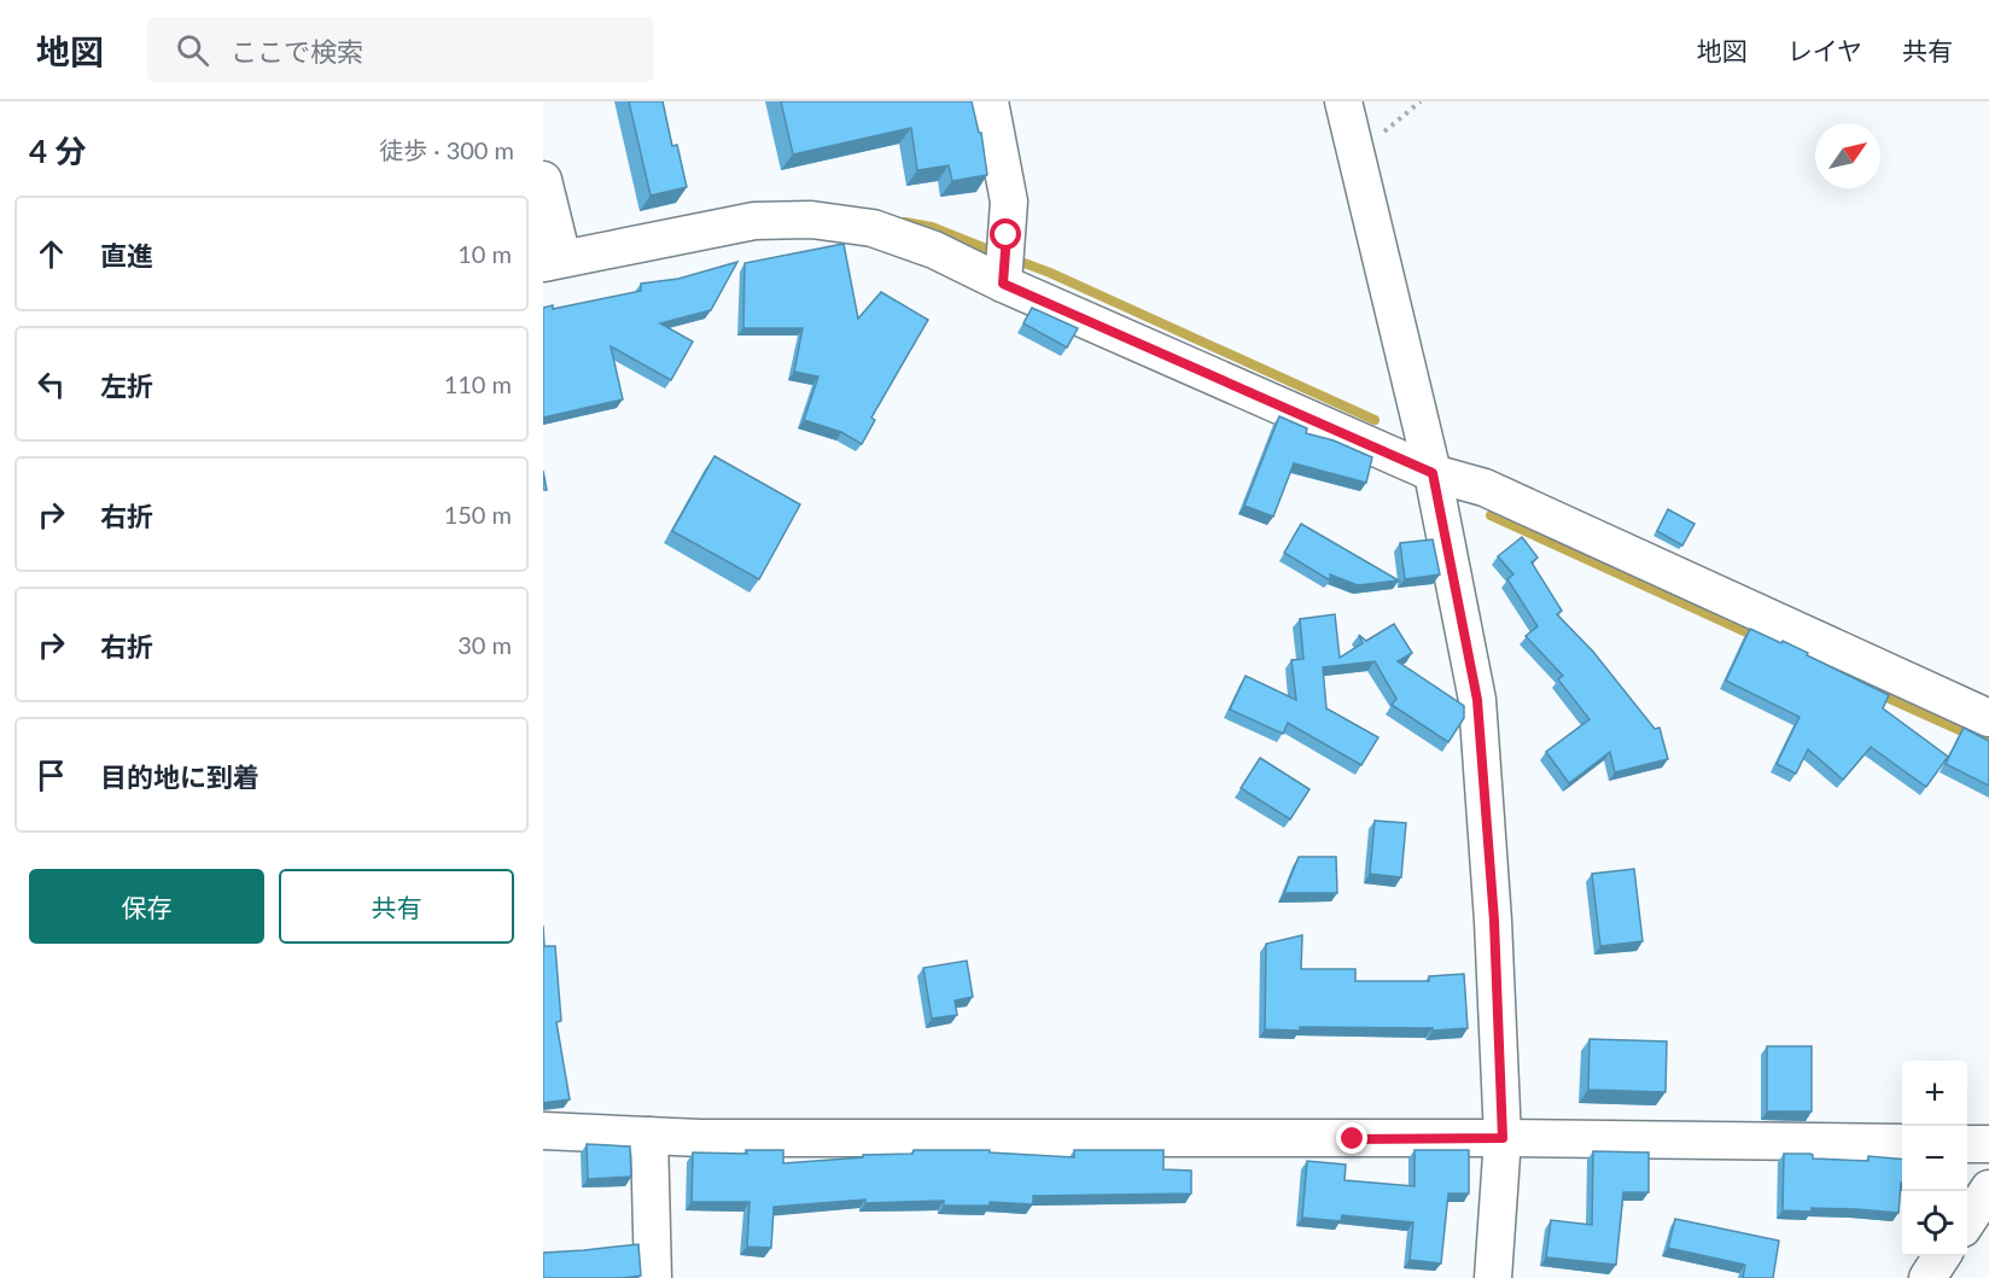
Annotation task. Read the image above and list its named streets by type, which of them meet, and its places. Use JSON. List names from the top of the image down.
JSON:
{
  "north": "top right",
  "page": {
    "header": "地図",
    "search": "ここで検索",
    "nav": ["地図", "レイヤ", "共有"],
    "heading": ["4 分", "徒歩 · 300 m"],
    "list": [
      ["直進", "10 m"],
      ["左折", "110 m"],
      ["右折", "150 m"],
      ["右折", "30 m"],
      "目的地に到着"
    ],
    "buttons": ["保存", "共有"],
    "map_buttons": ["+", "−"]
  }
}
